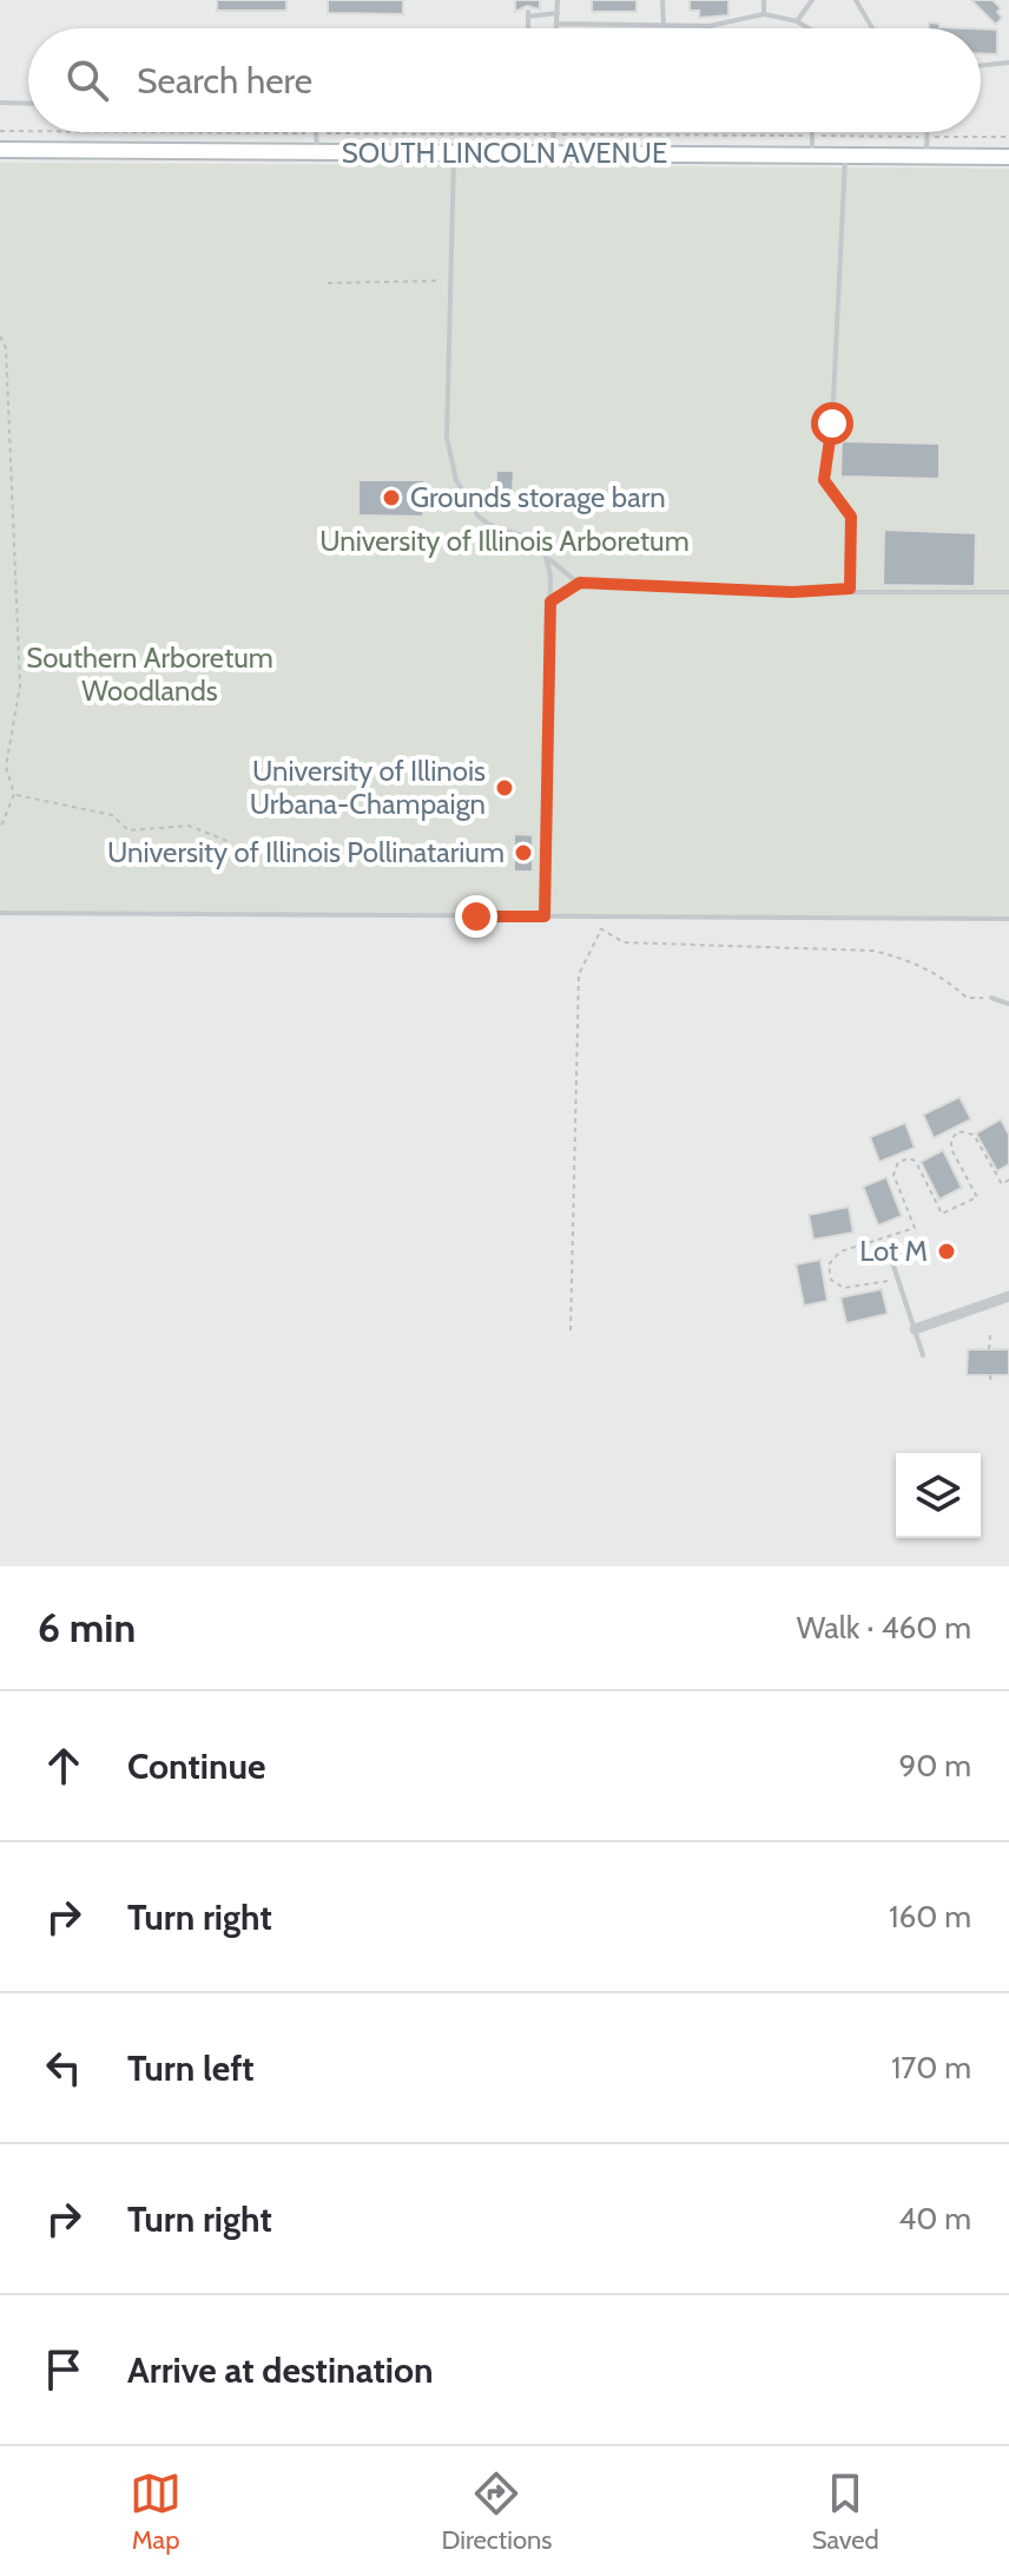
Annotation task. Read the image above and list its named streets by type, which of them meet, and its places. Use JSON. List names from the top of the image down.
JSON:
{
  "streets": {
    "main road": ["SOUTH LINCOLN AVENUE"]
  },
  "parks": ["University of Illinois Arboretum", "Southern Arboretum Woodlands"],
  "places": [
    "Grounds storage barn",
    "University of Illinois Urbana-Champaign",
    "University of Illinois Pollinatarium",
    "Lot M"
  ],
  "page": {
    "search": "Search here",
    "heading": ["6 min", "Walk · 460 m"],
    "list": [
      ["Continue", "90 m"],
      ["Turn right", "160 m"],
      ["Turn left", "170 m"],
      ["Turn right", "40 m"],
      "Arrive at destination"
    ],
    "nav": ["Map", "Directions", "Saved"]
  }
}
